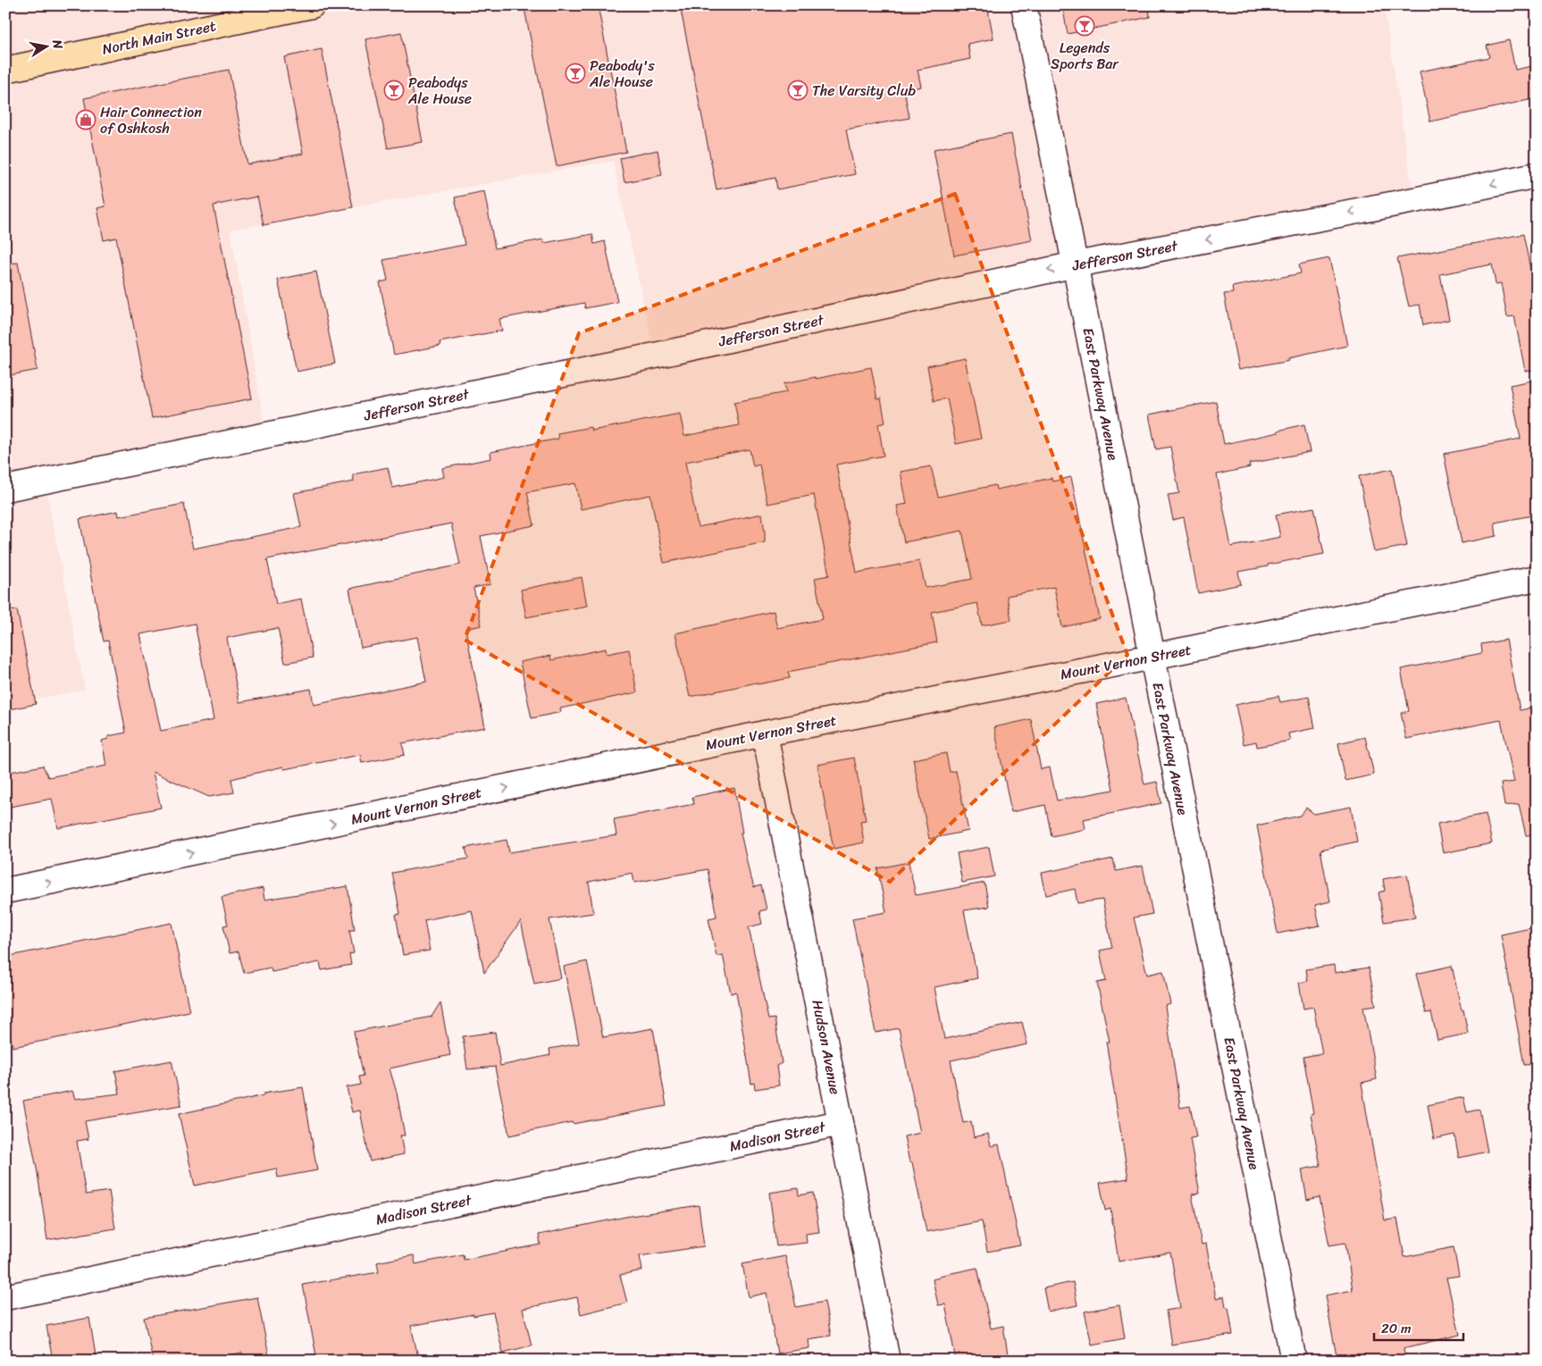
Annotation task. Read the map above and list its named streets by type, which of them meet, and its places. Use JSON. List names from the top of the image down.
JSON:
{
  "streets": {
    "main road": ["North Main Street"],
    "street": [
      "Jefferson Street",
      "East Parkway Avenue",
      "Mount Vernon Street",
      "Hudson Avenue",
      "Madison Street"
    ]
  },
  "crossings": [
    ["Jefferson Street", "East Parkway Avenue"],
    ["East Parkway Avenue", "Mount Vernon Street"],
    ["Mount Vernon Street", "Hudson Avenue"],
    ["Hudson Avenue", "Madison Street"]
  ],
  "one_way": ["Jefferson Street", "Mount Vernon Street"],
  "places": {
    "bar": [
      "Legends Sports Bar",
      "Peabody's Ale House",
      "Peabodys Ale House",
      "The Varsity Club"
    ],
    "shop": ["Hair Connection of Oshkosh"]
  },
  "scale_bar": "20 m",
  "north": "right"
}
